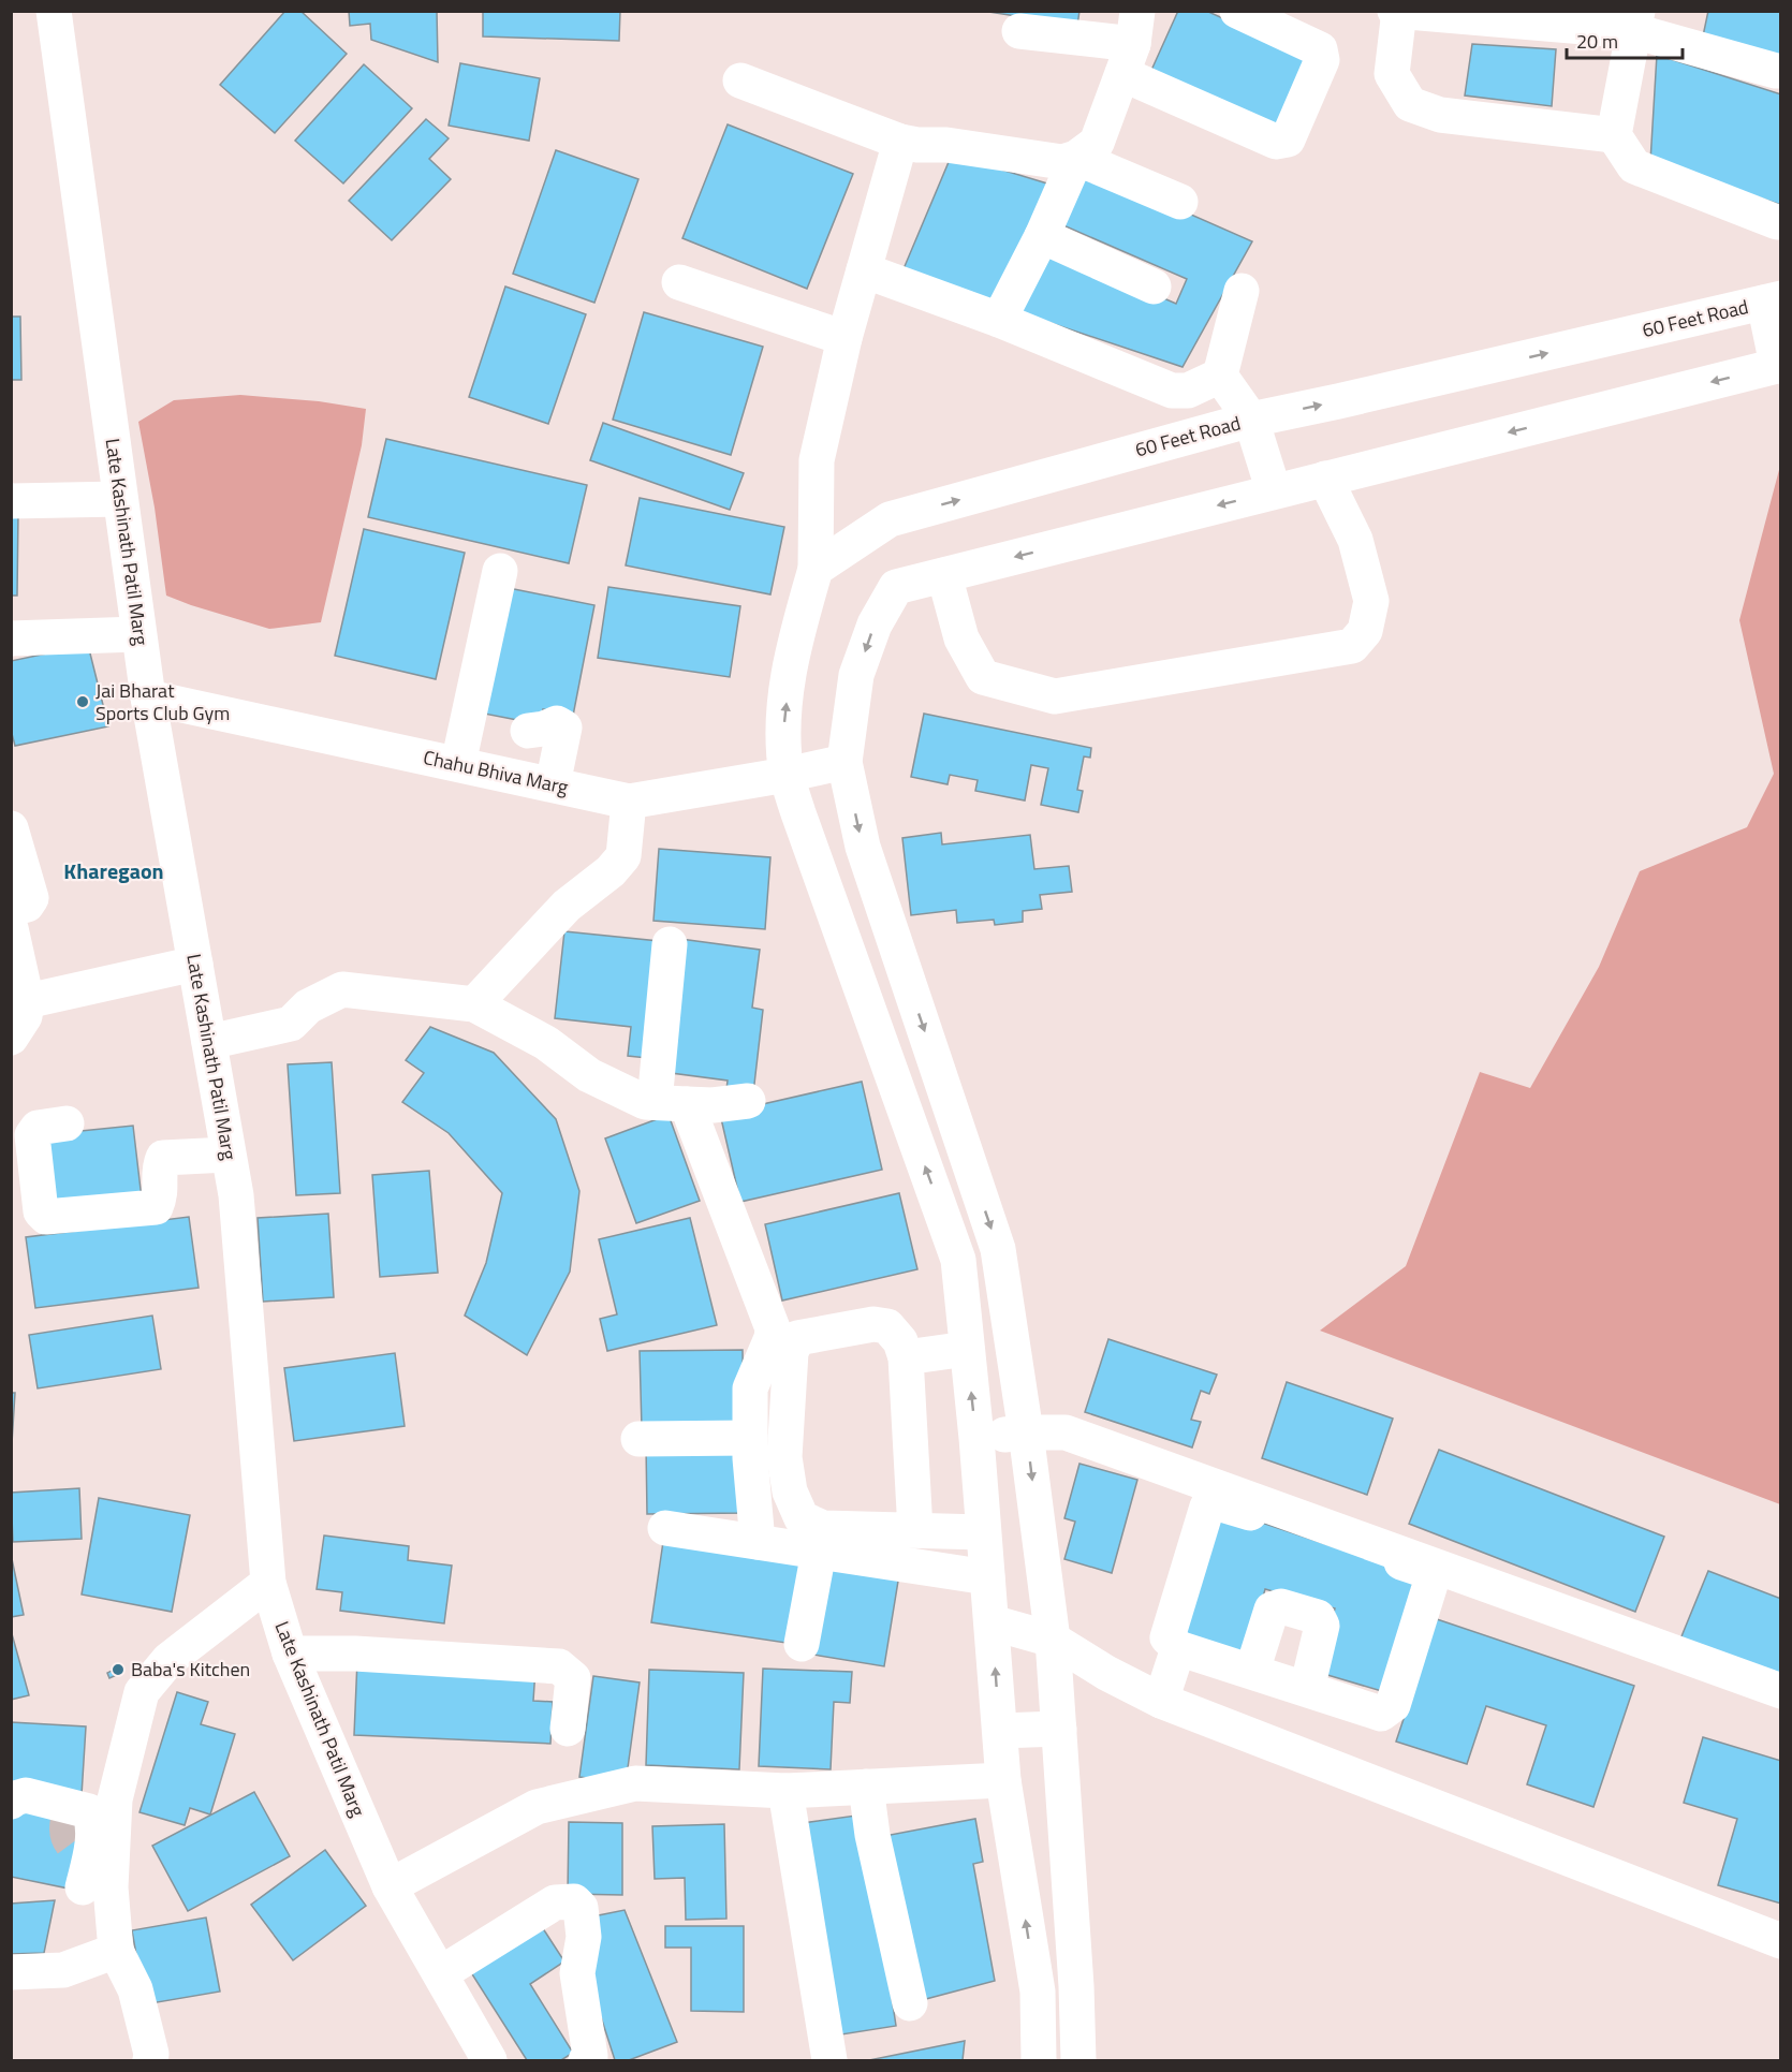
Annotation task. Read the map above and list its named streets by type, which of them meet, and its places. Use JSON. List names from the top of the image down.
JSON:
{
  "streets": {
    "street": ["60 Feet Road", "Late Kashinath Patil Marg", "Chahu Bhiva Marg"]
  },
  "crossings": [
    ["Late Kashinath Patil Marg", "Chahu Bhiva Marg"]
  ],
  "districts": ["Kharegaon"],
  "places": ["Jai Bharat Sports Club Gym", "Baba's Kitchen"],
  "scale_bar": "20 m"
}
